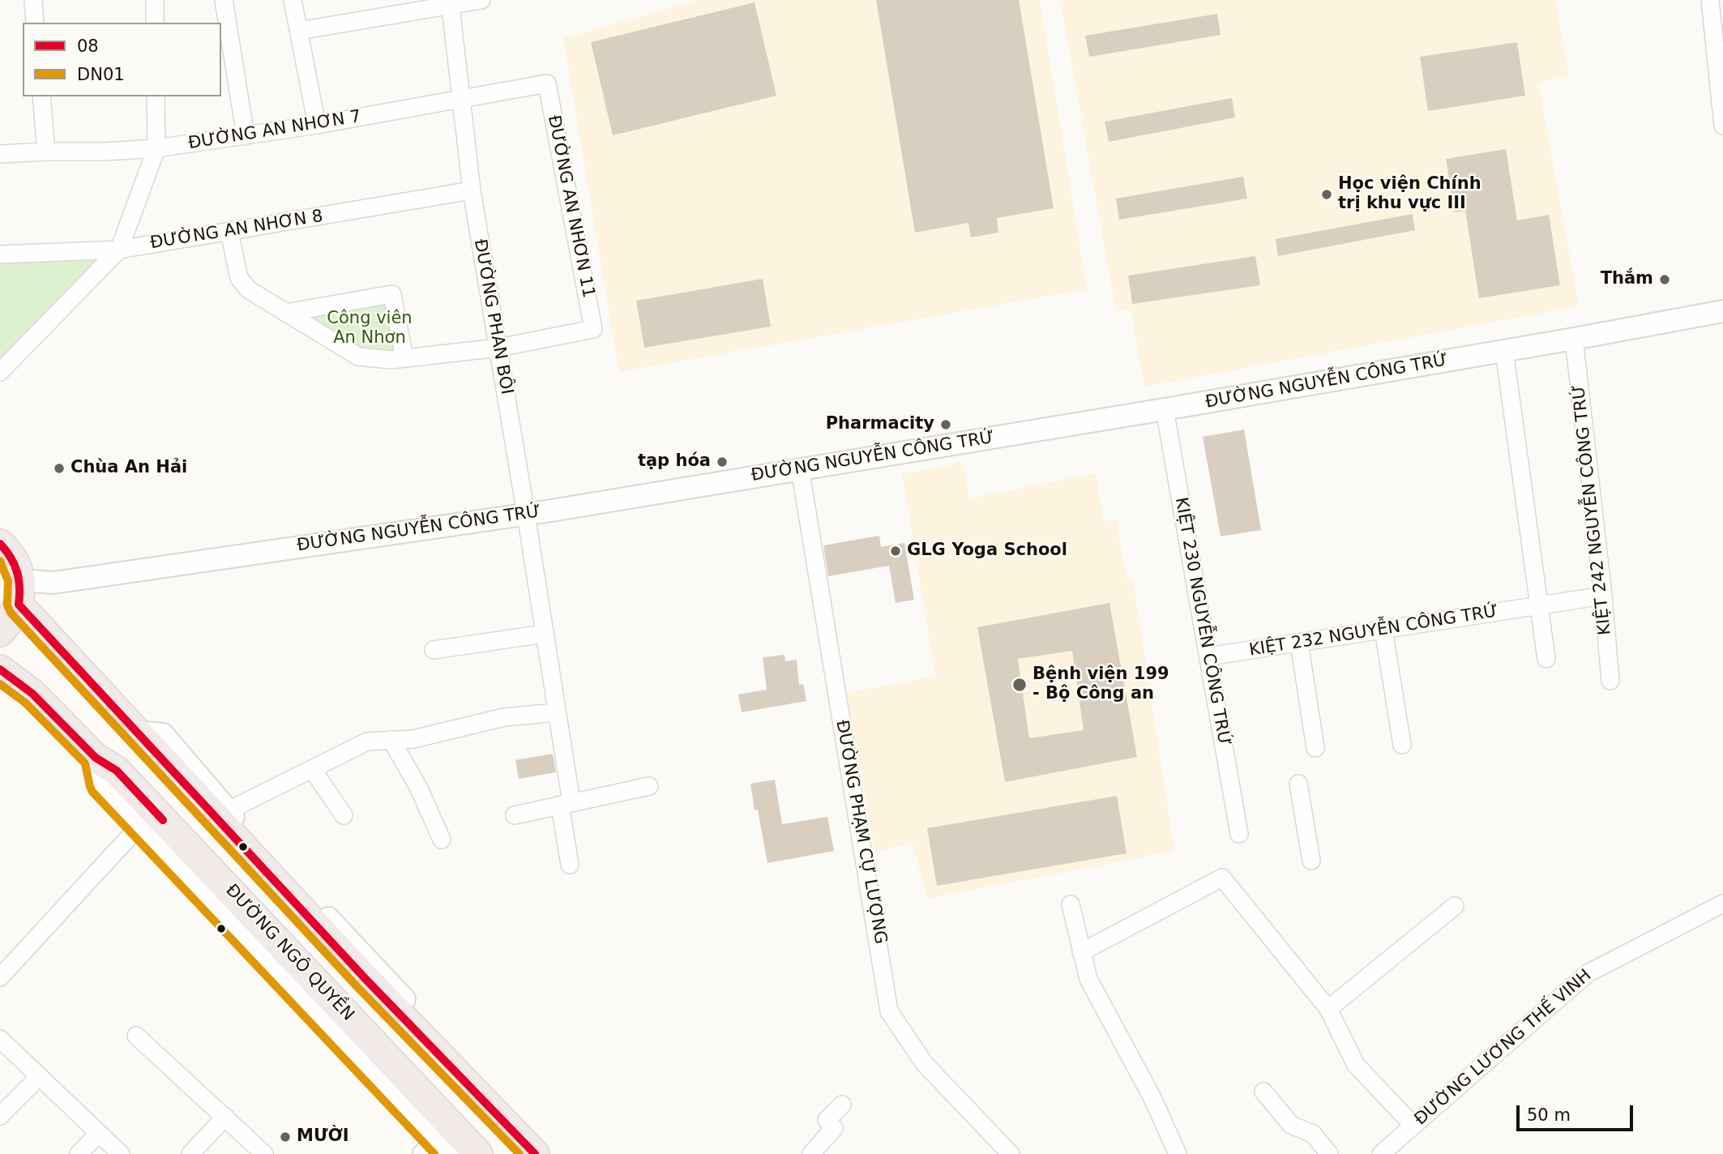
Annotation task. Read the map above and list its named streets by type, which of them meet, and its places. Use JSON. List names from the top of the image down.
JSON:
{
  "streets": {
    "highway": ["ĐƯỜNG NGÔ QUYỀN"],
    "street": [
      "ĐƯỜNG AN NHƠN 7",
      "ĐƯỜNG AN NHƠN 11",
      "ĐƯỜNG AN NHƠN 8",
      "ĐƯỜNG PHAN BÔI",
      "ĐƯỜNG NGUYỄN CÔNG TRỨ",
      "KIỆT 242 NGUYỄN CÔNG TRỨ",
      "KIỆT 230 NGUYỄN CÔNG TRỨ",
      "KIỆT 232 NGUYỄN CÔNG TRỨ",
      "ĐƯỜNG PHẠM CỰ LƯỢNG",
      "ĐƯỜNG LƯƠNG THẾ VINH"
    ]
  },
  "crossings": [
    ["ĐƯỜNG AN NHƠN 7", "ĐƯỜNG AN NHƠN 11"],
    ["ĐƯỜNG AN NHƠN 7", "ĐƯỜNG PHAN BÔI"],
    ["ĐƯỜNG AN NHƠN 11", "ĐƯỜNG PHAN BÔI"],
    ["ĐƯỜNG AN NHƠN 8", "ĐƯỜNG PHAN BÔI"],
    ["ĐƯỜNG PHAN BÔI", "ĐƯỜNG NGUYỄN CÔNG TRỨ"],
    ["ĐƯỜNG NGUYỄN CÔNG TRỨ", "KIỆT 242 NGUYỄN CÔNG TRỨ"],
    ["ĐƯỜNG NGUYỄN CÔNG TRỨ", "KIỆT 230 NGUYỄN CÔNG TRỨ"],
    ["ĐƯỜNG NGUYỄN CÔNG TRỨ", "ĐƯỜNG PHẠM CỰ LƯỢNG"],
    ["KIỆT 242 NGUYỄN CÔNG TRỨ", "KIỆT 232 NGUYỄN CÔNG TRỨ"],
    ["KIỆT 230 NGUYỄN CÔNG TRỨ", "KIỆT 232 NGUYỄN CÔNG TRỨ"]
  ],
  "parks": ["Công viên An Nhơn"],
  "places": [
    "Học viện Chính trị khu vực III",
    "Thắm",
    "Pharmacity",
    "tạp hóa",
    "Chùa An Hải",
    "GLG Yoga School",
    "Bệnh viện 199 - Bộ Công an",
    "MƯỜI"
  ],
  "lines": ["transit line 08", "transit line DN01"],
  "legend": ["08", "DN01"],
  "scale_bar": "50 m"
}
